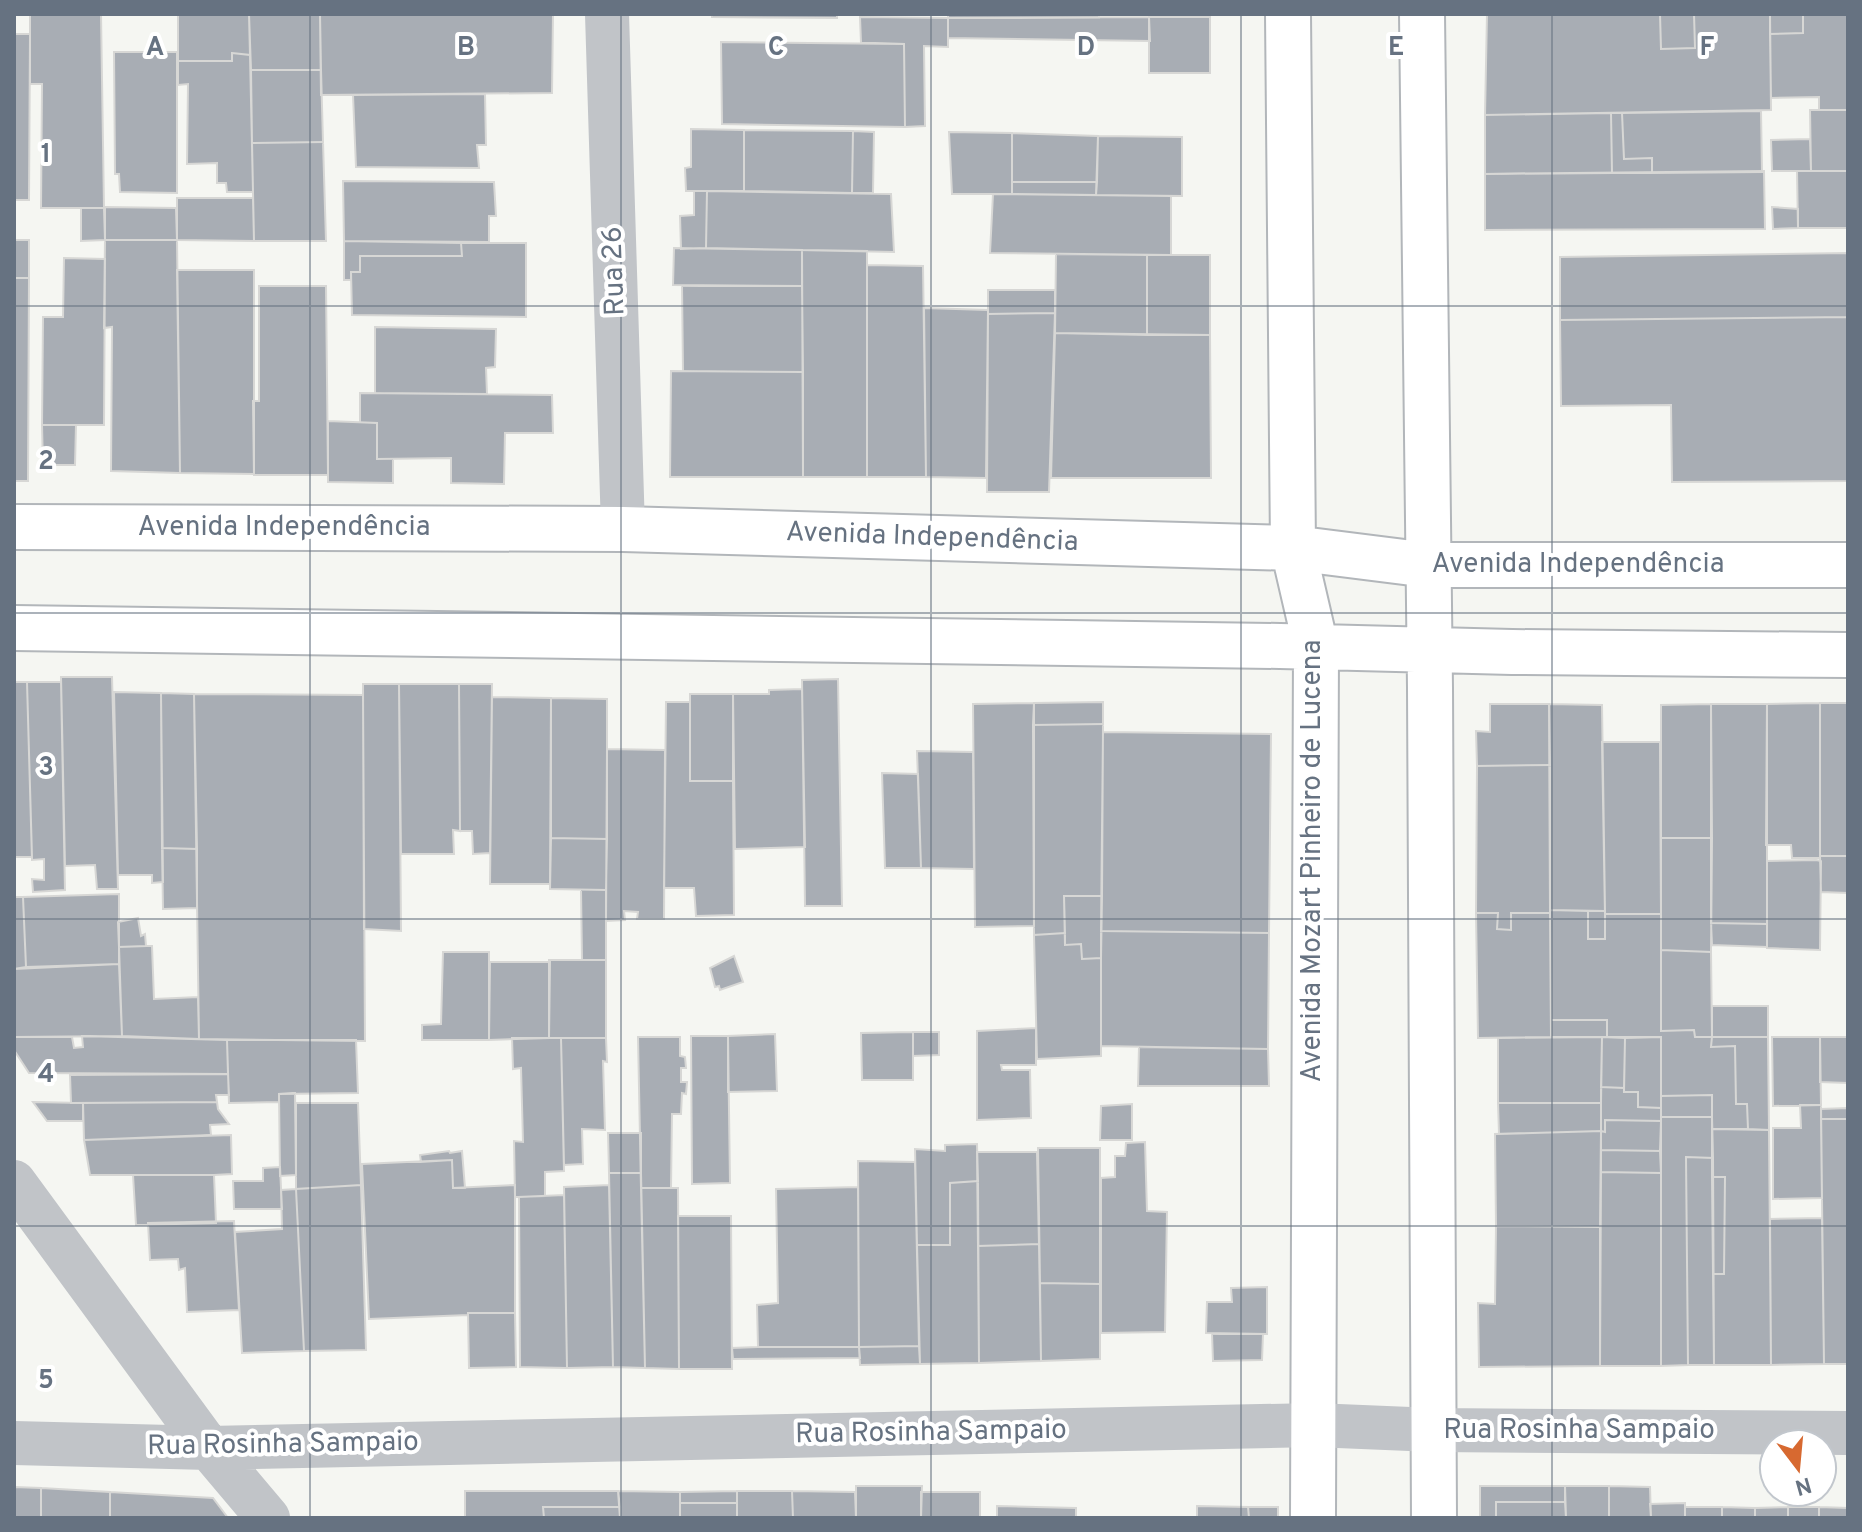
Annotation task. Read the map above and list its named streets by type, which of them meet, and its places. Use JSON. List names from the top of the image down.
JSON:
{
  "streets": {
    "main road": ["Avenida Independência", "Avenida Mozart Pinheiro de Lucena"],
    "street": ["Rua 26", "Rua Rosinha Sampaio"]
  },
  "crossings": [
    ["Rua 26", "Avenida Independência"],
    ["Avenida Independência", "Avenida Mozart Pinheiro de Lucena"],
    ["Avenida Mozart Pinheiro de Lucena", "Rua Rosinha Sampaio"]
  ],
  "north": "bottom",
  "grid": {
    "columns": [
      "A",
      "B",
      "C",
      "D",
      "E",
      "F"
    ],
    "rows": [
      "1",
      "2",
      "3",
      "4",
      "5"
    ]
  }
}
